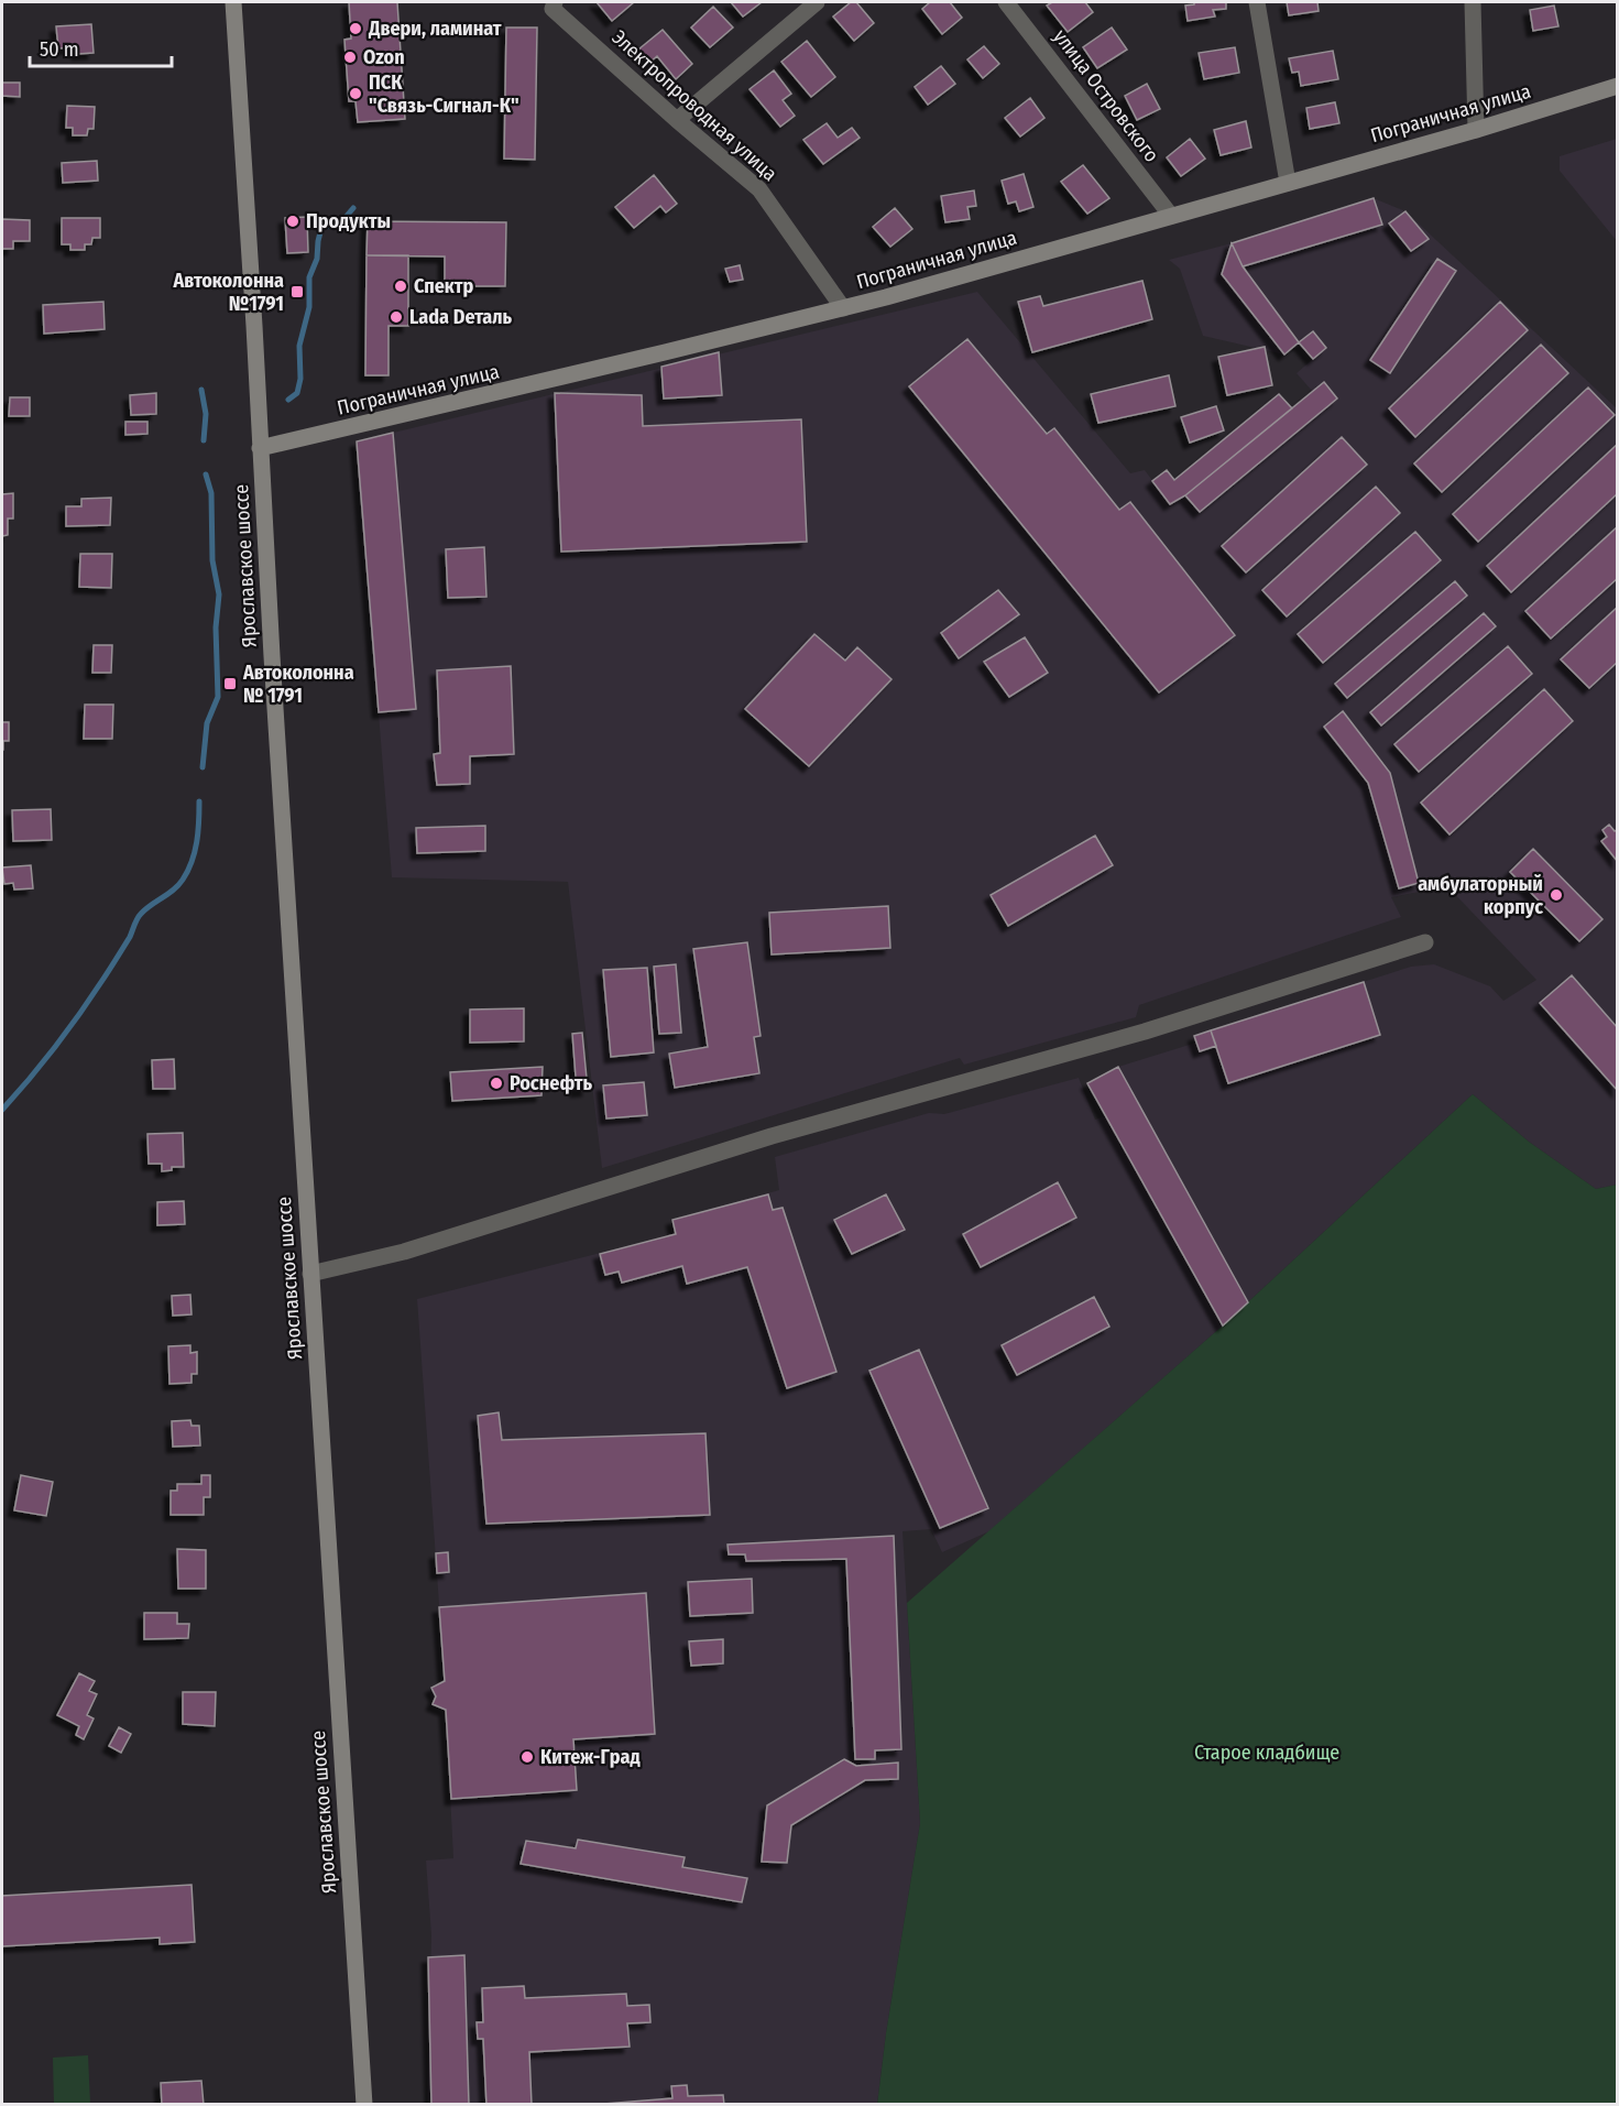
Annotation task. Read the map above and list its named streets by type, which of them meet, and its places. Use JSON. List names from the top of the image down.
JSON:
{
  "streets": {
    "main road": ["Пограничная улица", "Ярославское шоссе"],
    "street": ["улица Островского", "Электропроводная улица"]
  },
  "crossings": [
    ["улица Островского", "Пограничная улица"],
    ["Электропроводная улица", "Пограничная улица"],
    ["Пограничная улица", "Ярославское шоссе"]
  ],
  "parks": ["Старое кладбище"],
  "places": {
    "other": [
      "Двери, ламинат",
      "Ozon",
      "ПСК \"Связь-Сигнал-К\"",
      "Продукты",
      "Спектр",
      "Lada Dеталь",
      "амбулаторный корпус",
      "Роснефть",
      "Китеж-Град"
    ],
    "transit": ["Автоколонна №1791", "Автоколонна № 1791"]
  },
  "scale_bar": "50 m"
}
